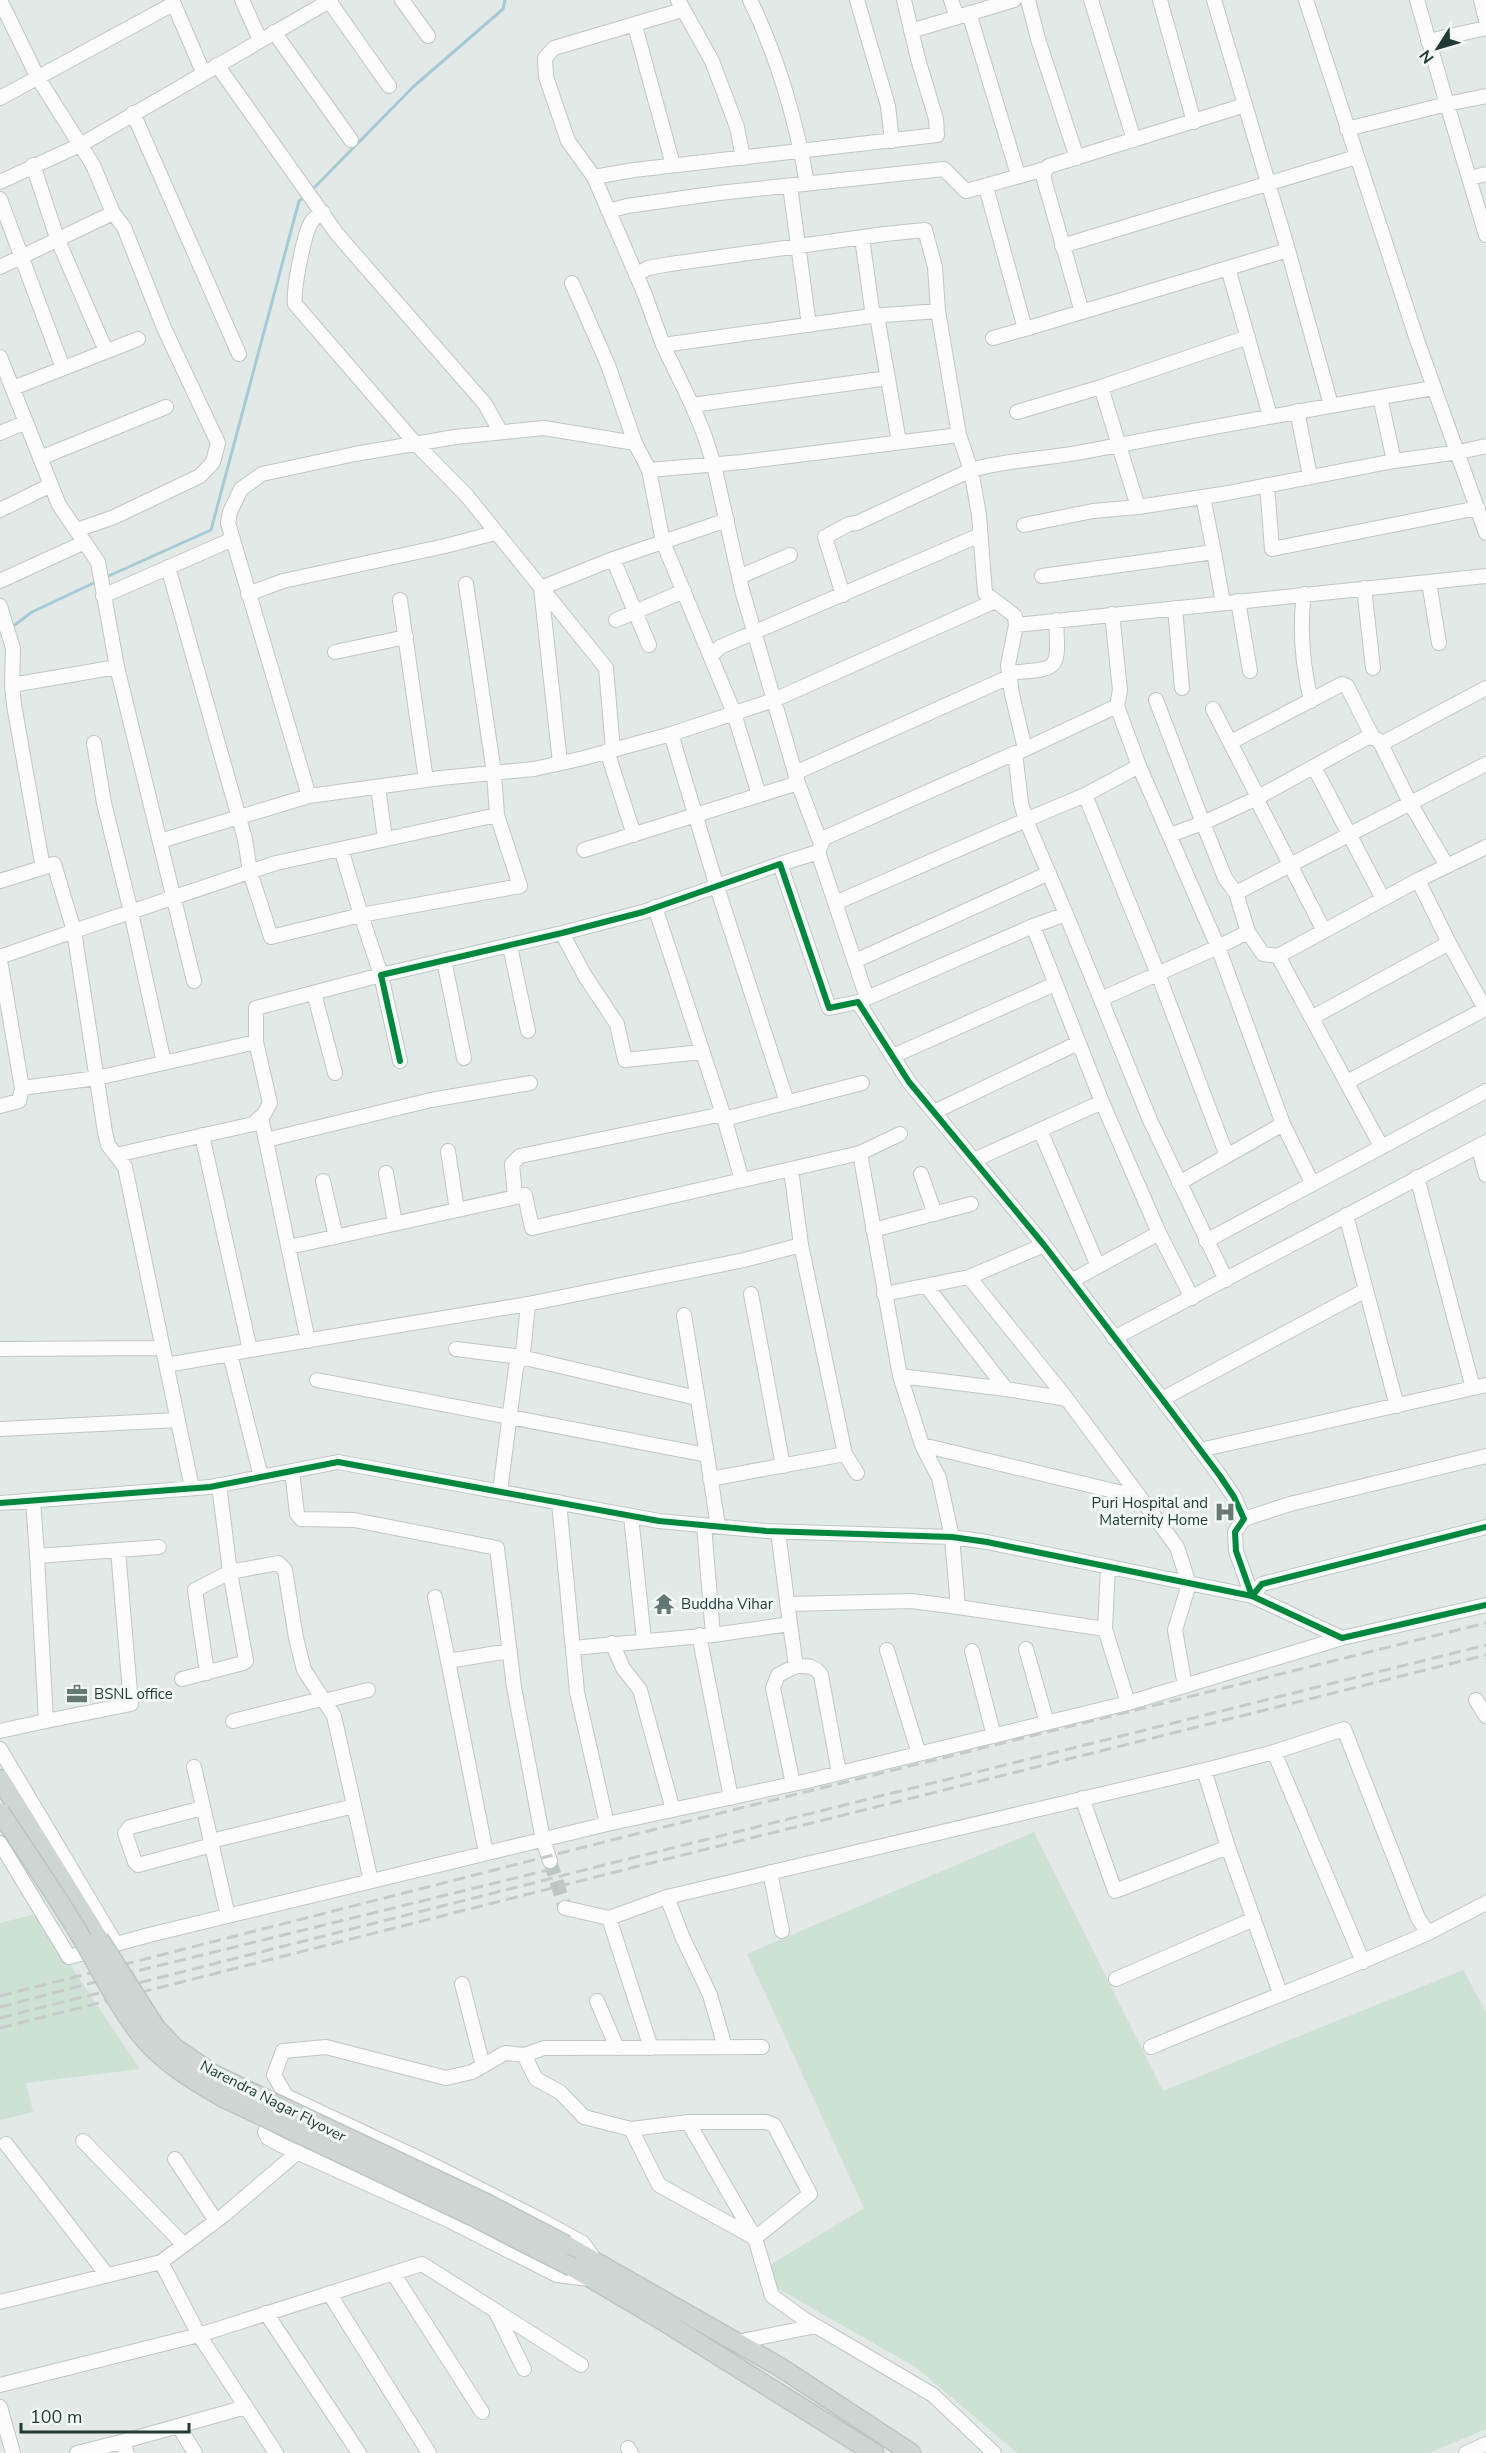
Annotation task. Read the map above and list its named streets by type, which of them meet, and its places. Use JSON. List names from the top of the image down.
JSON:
{
  "streets": {
    "main road": ["Narendra Nagar Flyover"]
  },
  "places": {
    "hospital": ["Puri Hospital and Maternity Home"],
    "temple": ["Buddha Vihar"],
    "office": ["BSNL office"]
  },
  "scale_bar": "100 m",
  "north": "bottom left"
}
